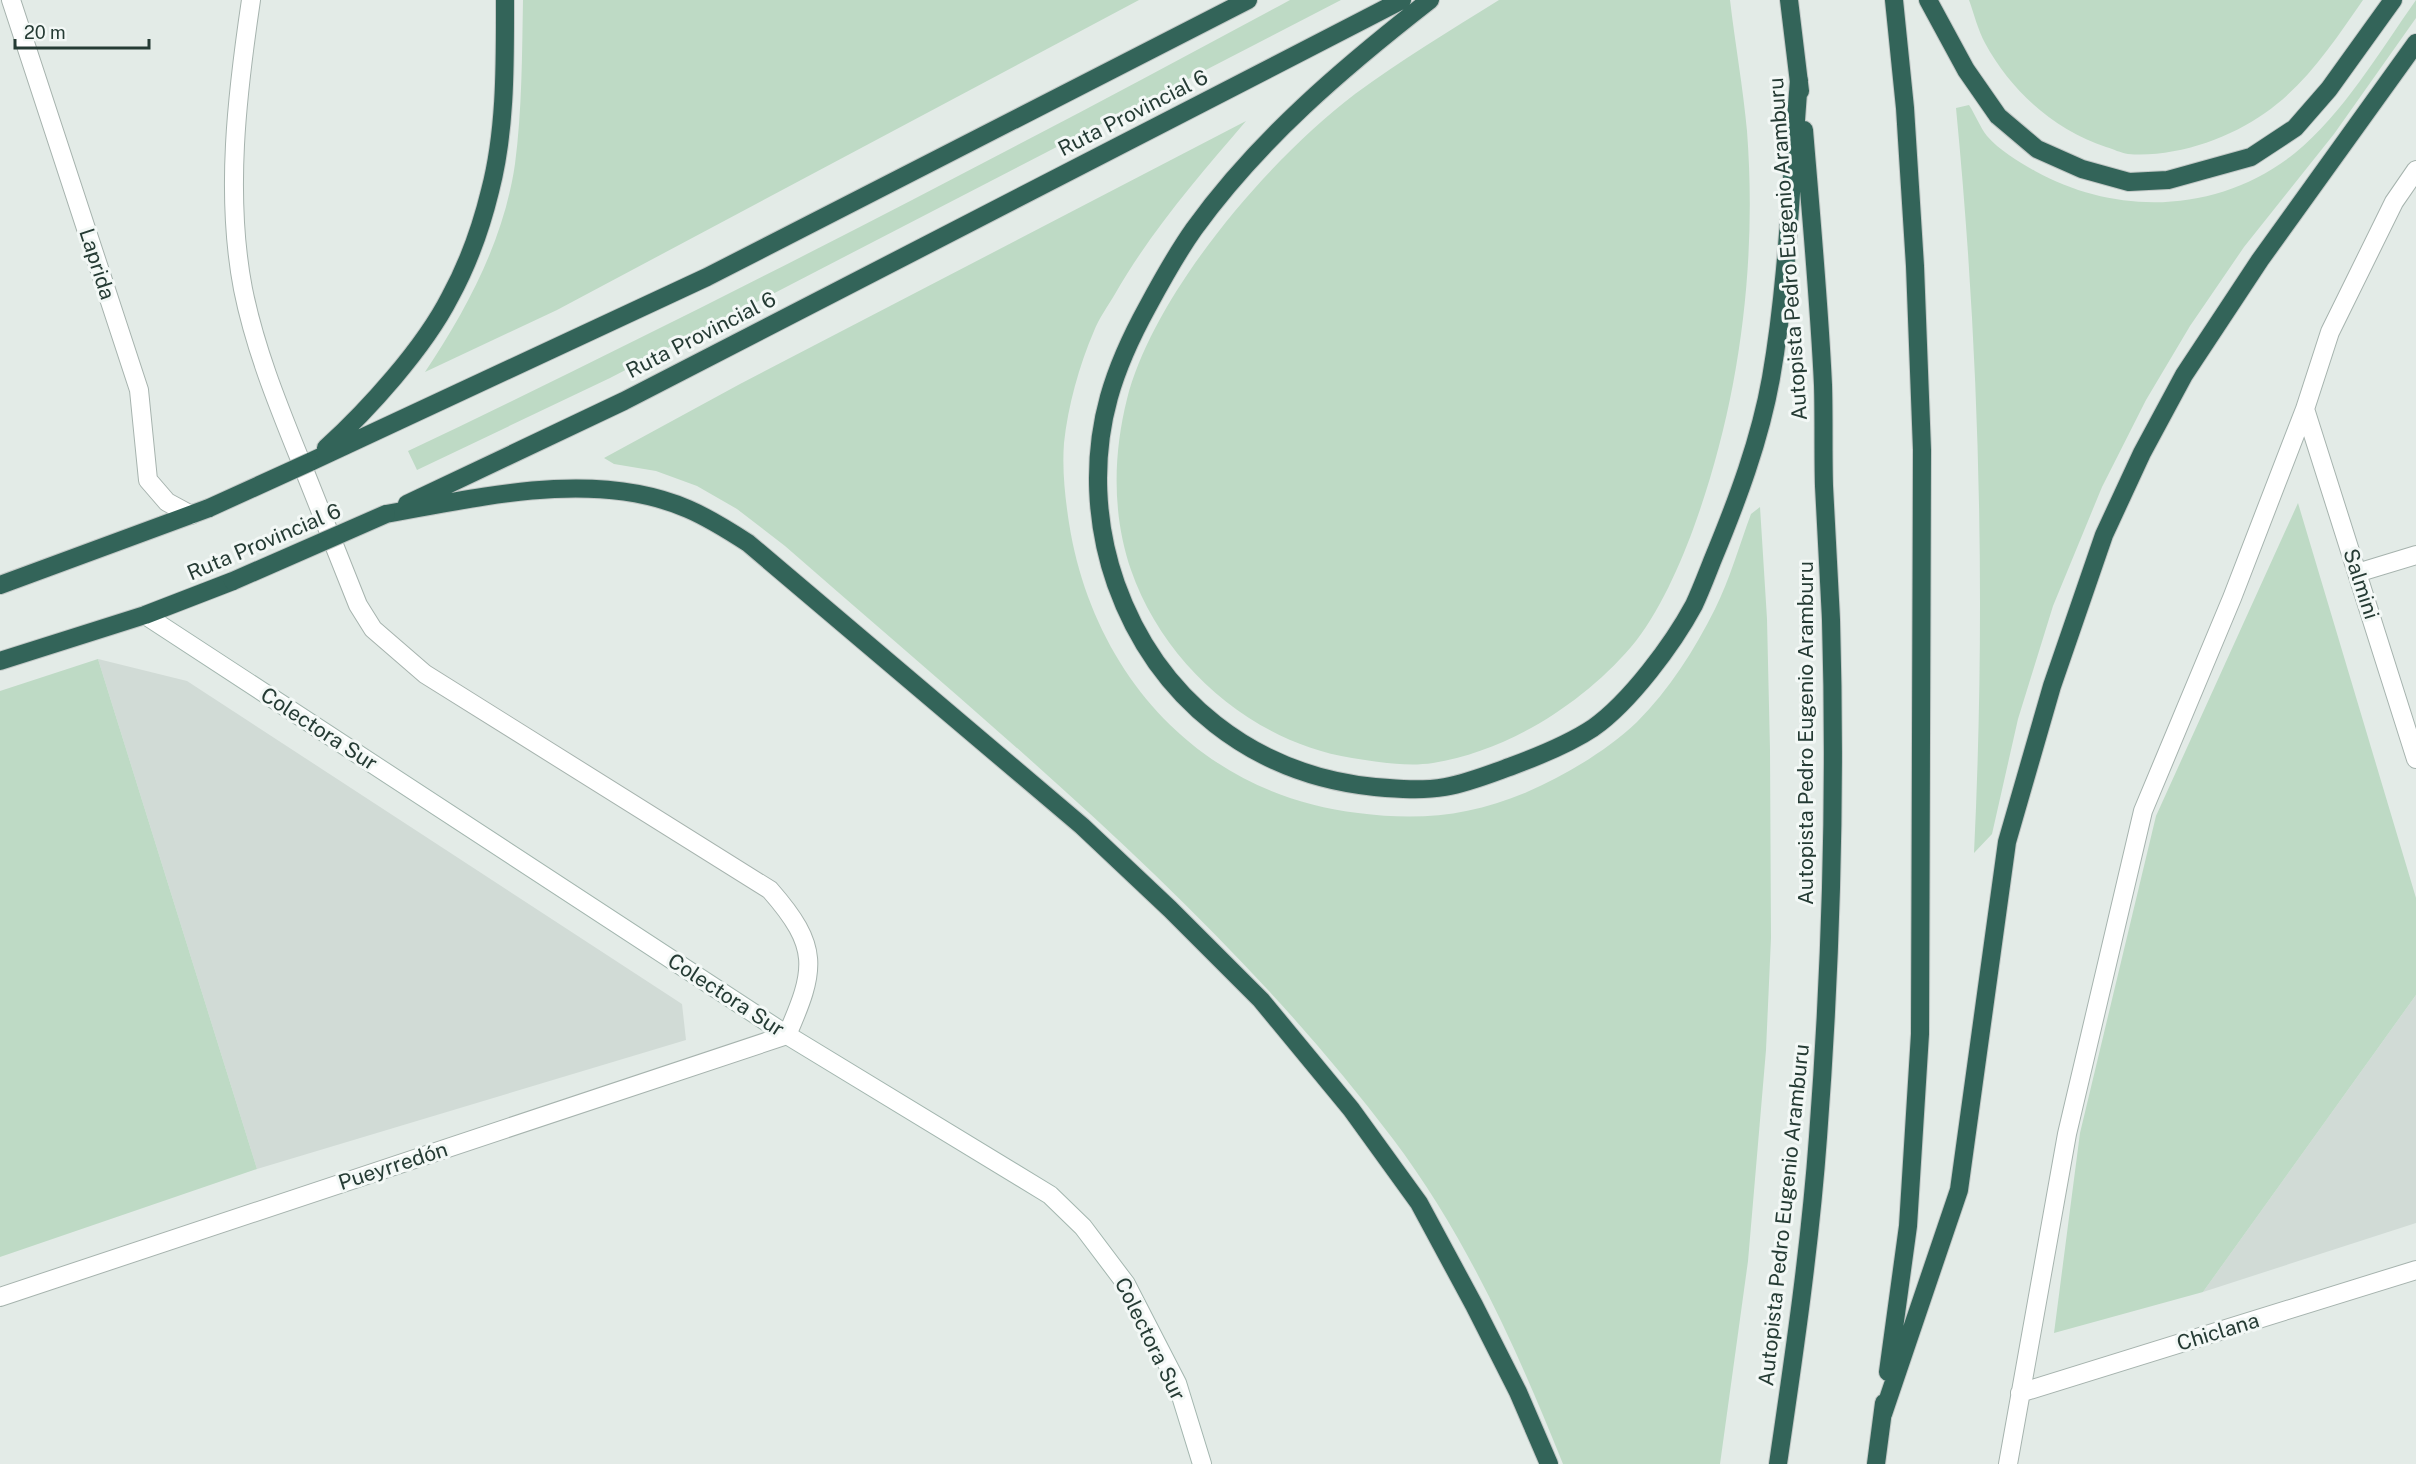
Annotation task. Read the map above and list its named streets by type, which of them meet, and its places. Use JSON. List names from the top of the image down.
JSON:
{
  "streets": {
    "highway": ["Ruta Provincial 6", "Autopista Pedro Eugenio Aramburu"],
    "street": [
      "Laprida",
      "Salmini",
      "Colectora Sur",
      "Pueyrredón",
      "Chiclana"
    ]
  },
  "crossings": [
    ["Ruta Provincial 6", "Colectora Sur"],
    ["Colectora Sur", "Pueyrredón"]
  ],
  "scale_bar": "20 m"
}
